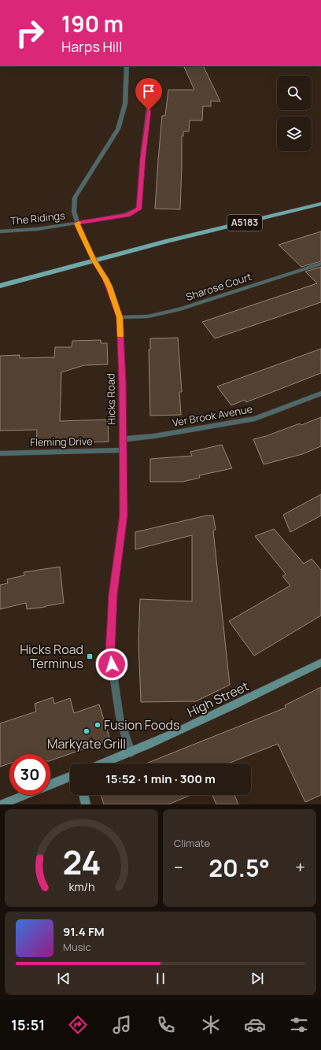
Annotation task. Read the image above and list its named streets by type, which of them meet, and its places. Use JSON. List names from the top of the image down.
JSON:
{
  "streets": {
    "main road": ["A5183"],
    "street": [
      "The Ridings",
      "Sharose Court",
      "Hicks Road",
      "Ver Brook Avenue",
      "Fleming Drive",
      "High Street"
    ]
  },
  "crossings": [
    ["The Ridings", "Hicks Road"],
    ["A5183", "Hicks Road"],
    ["Sharose Court", "Hicks Road"],
    ["Hicks Road", "Ver Brook Avenue"],
    ["Hicks Road", "Fleming Drive"],
    ["Hicks Road", "High Street"]
  ],
  "places": {
    "transit": ["Hicks Road Terminus"],
    "other": ["Fusion Foods", "Markyate Grill"]
  },
  "page": {
    "turn": ["190 m", "Harps Hill"],
    "limit": "30",
    "trip": "15:52 · 1 min · 300 m",
    "tile": "Climate",
    "heat": ["−", "20.5°", "+"],
    "song": ["91.4 FM", "Music"],
    "tabs": "15:51",
    "gauge": ["24", "km/h"]
  }
}
